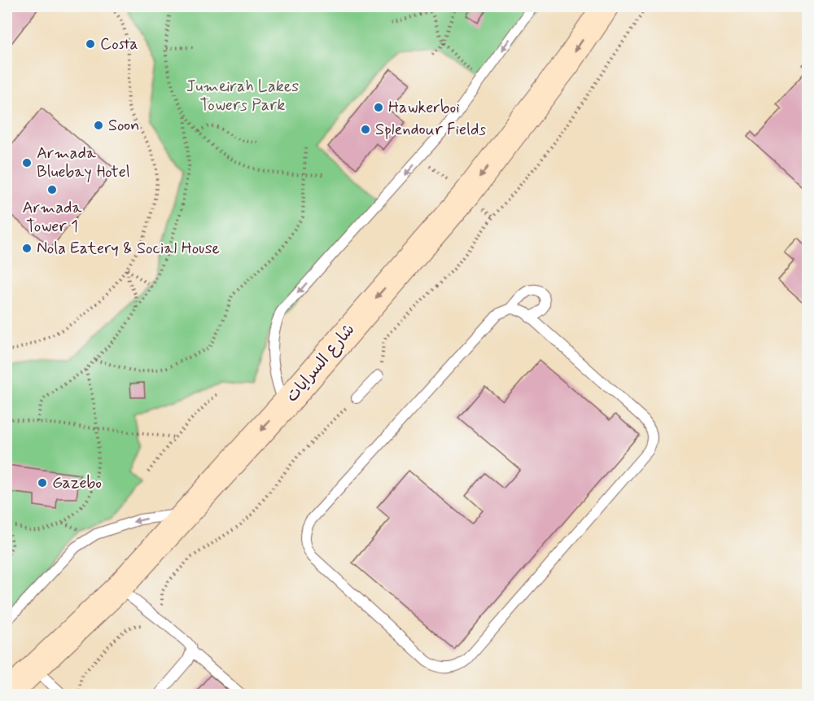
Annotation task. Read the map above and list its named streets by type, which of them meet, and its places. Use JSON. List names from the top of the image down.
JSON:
{
  "streets": {
    "main road": ["شارع السرايات"]
  },
  "one_way": ["شارع السرايات"],
  "parks": ["Jumeirah Lakes Towers Park"],
  "places": [
    "Costa",
    "Hawkerboi",
    "Soon",
    "Splendour Fields",
    "Armada Bluebay Hotel",
    "Armada Tower 1",
    "Nola Eatery & Social House",
    "Gazebo"
  ]
}
